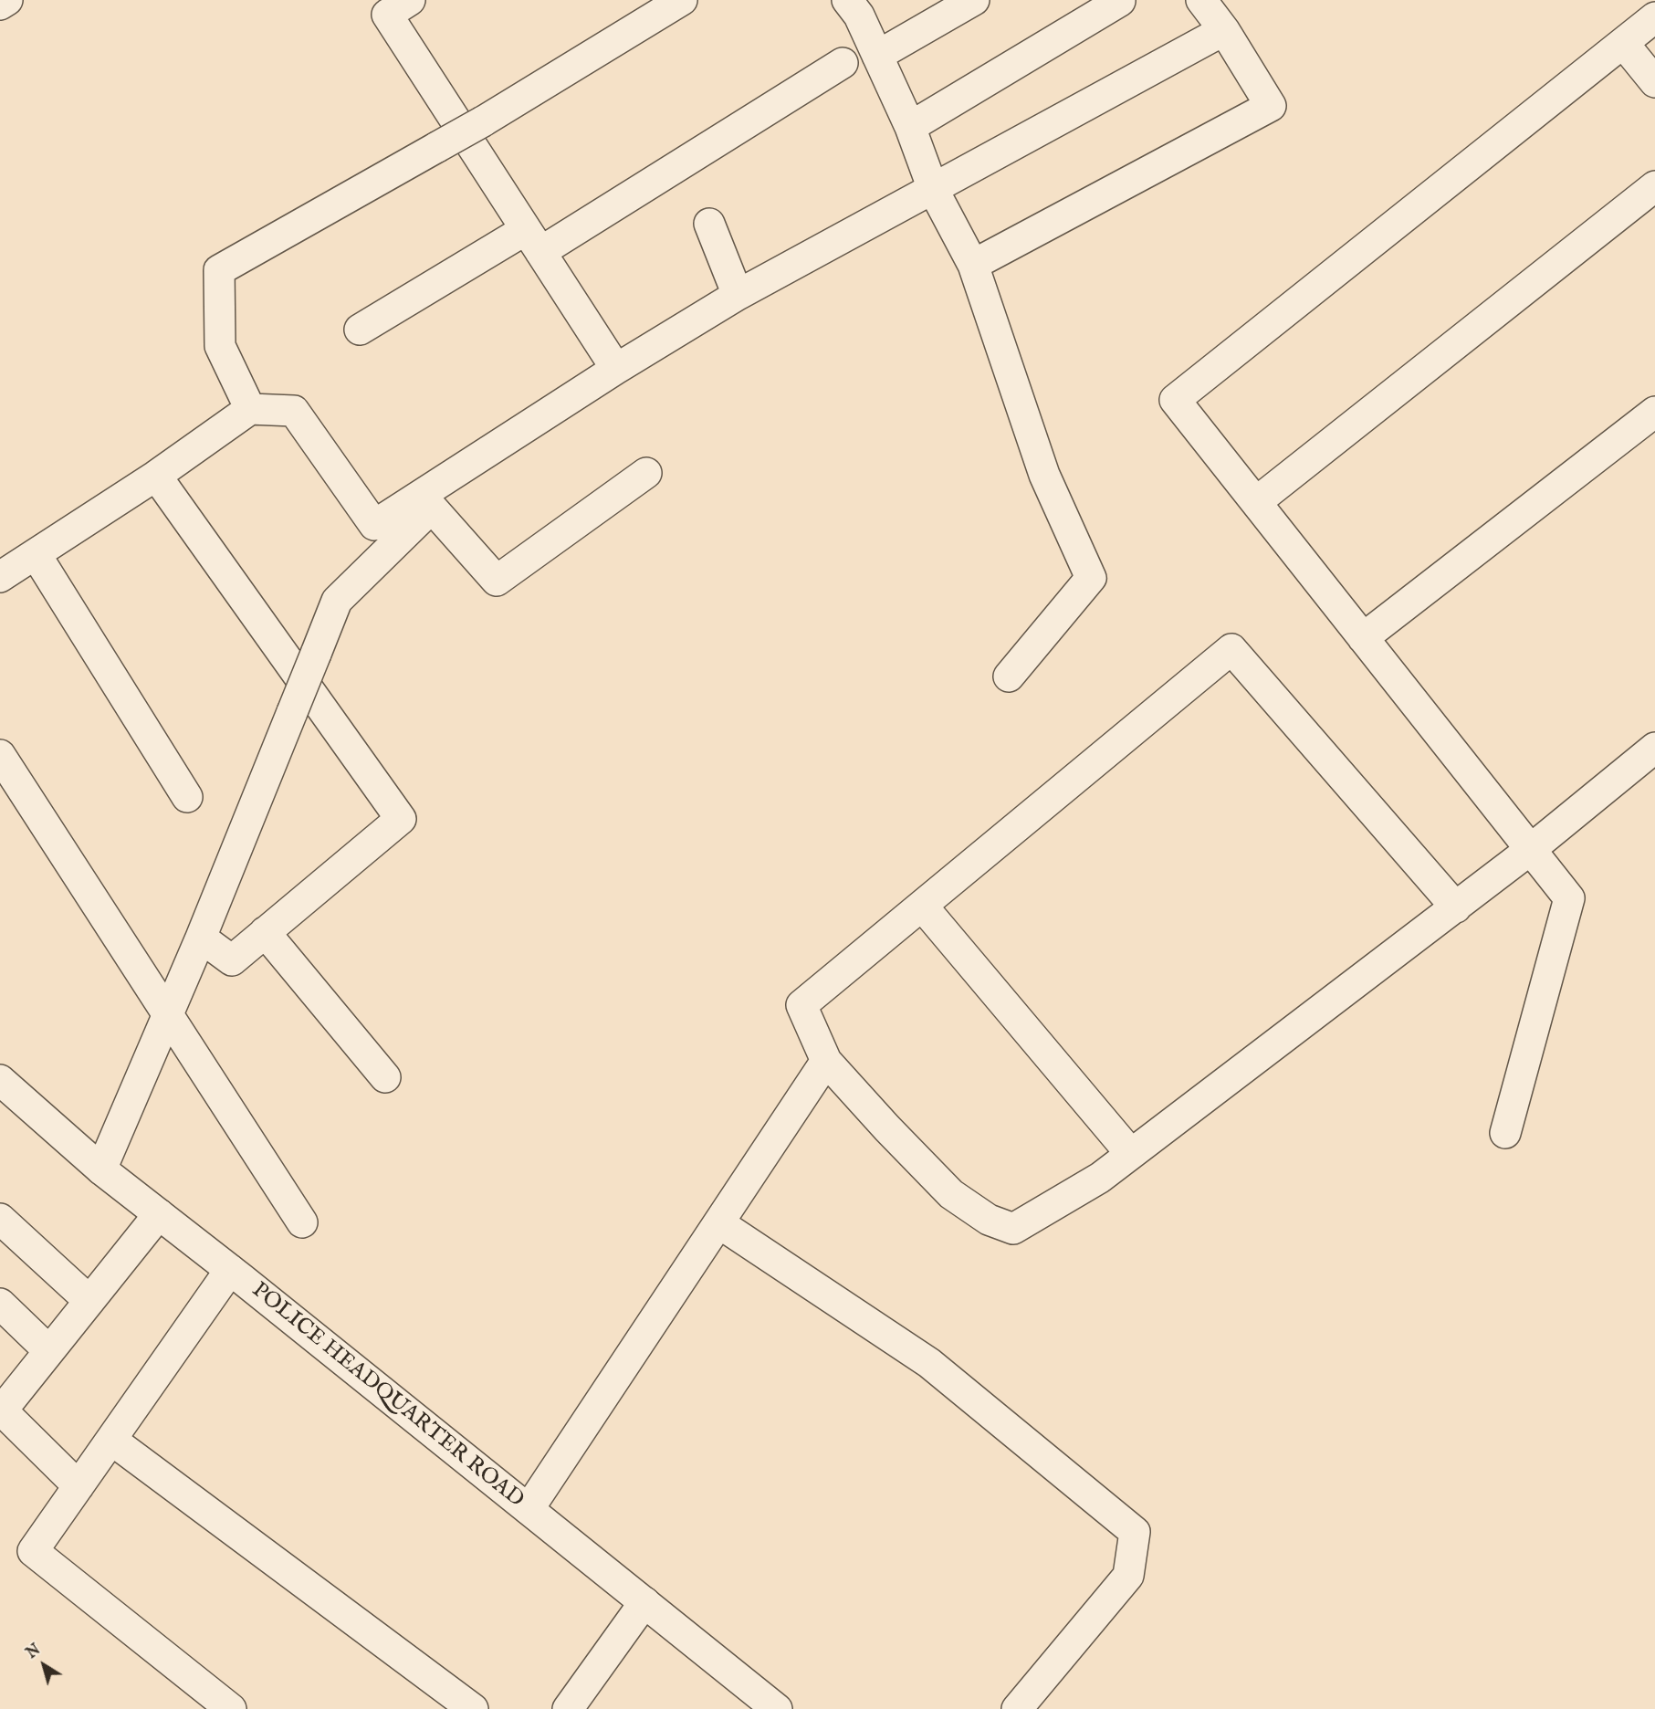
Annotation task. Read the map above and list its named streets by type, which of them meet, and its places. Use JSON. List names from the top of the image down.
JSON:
{
  "streets": {
    "street": ["POLICE HEADQUARTER ROAD"]
  },
  "north": "top left"
}
